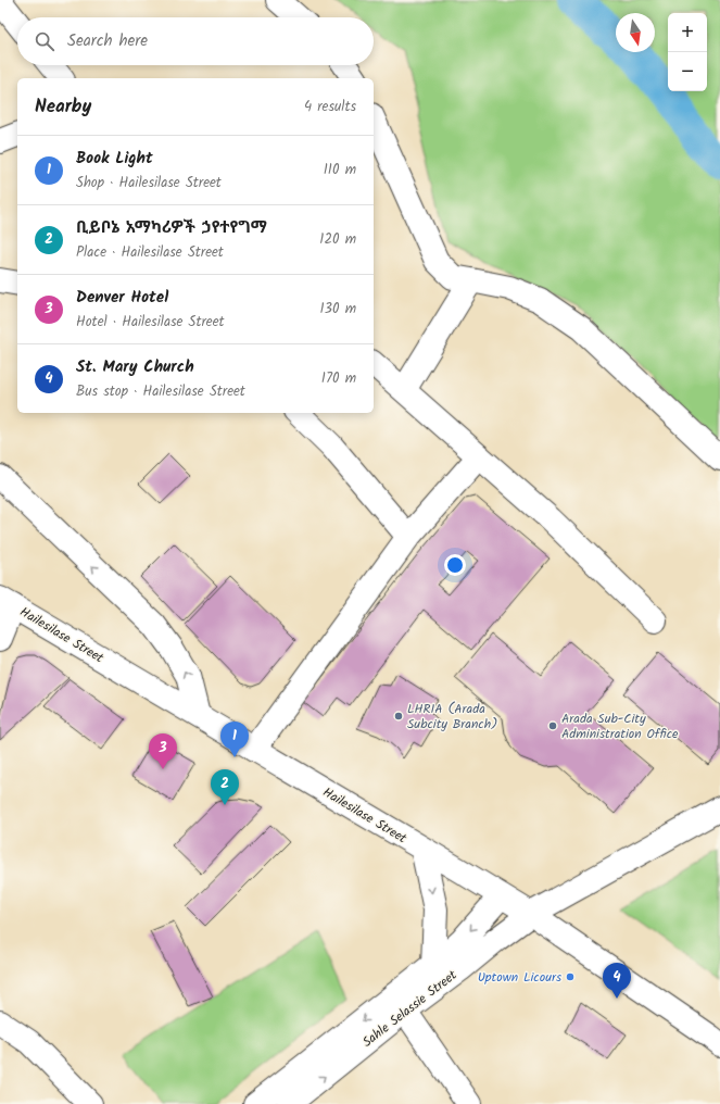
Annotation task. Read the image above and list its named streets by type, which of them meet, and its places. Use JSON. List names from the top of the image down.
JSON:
{
  "streets": {
    "street": ["Hailesilase Street", "Sahle Selassie Street"]
  },
  "crossings": [
    ["Hailesilase Street", "Sahle Selassie Street"]
  ],
  "places": ["LHRIA (Arada Subcity Branch)", "Arada Sub-City Administration Office", "Uptown Licours"],
  "north": "bottom",
  "page": {
    "map_buttons": ["+", "−"],
    "search": "Search here",
    "heading": ["Nearby", "4 results"],
    "list": [
      {
        "mark": "1",
        "name": "Book Light",
        "note": "Shop · Hailesilase Street",
        "value": "110 m"
      },
      {
        "mark": "2",
        "name": "ቢይቦኔ አማካሪዎች ኃየተየግማ",
        "note": "Place · Hailesilase Street",
        "value": "120 m"
      },
      {
        "mark": "3",
        "name": "Denver Hotel",
        "note": "Hotel · Hailesilase Street",
        "value": "130 m"
      },
      {
        "mark": "4",
        "name": "St. Mary Church",
        "note": "Bus stop · Hailesilase Street",
        "value": "170 m"
      }
    ],
    "pins": [
      "1",
      "3",
      "2",
      "4"
    ]
  }
}
